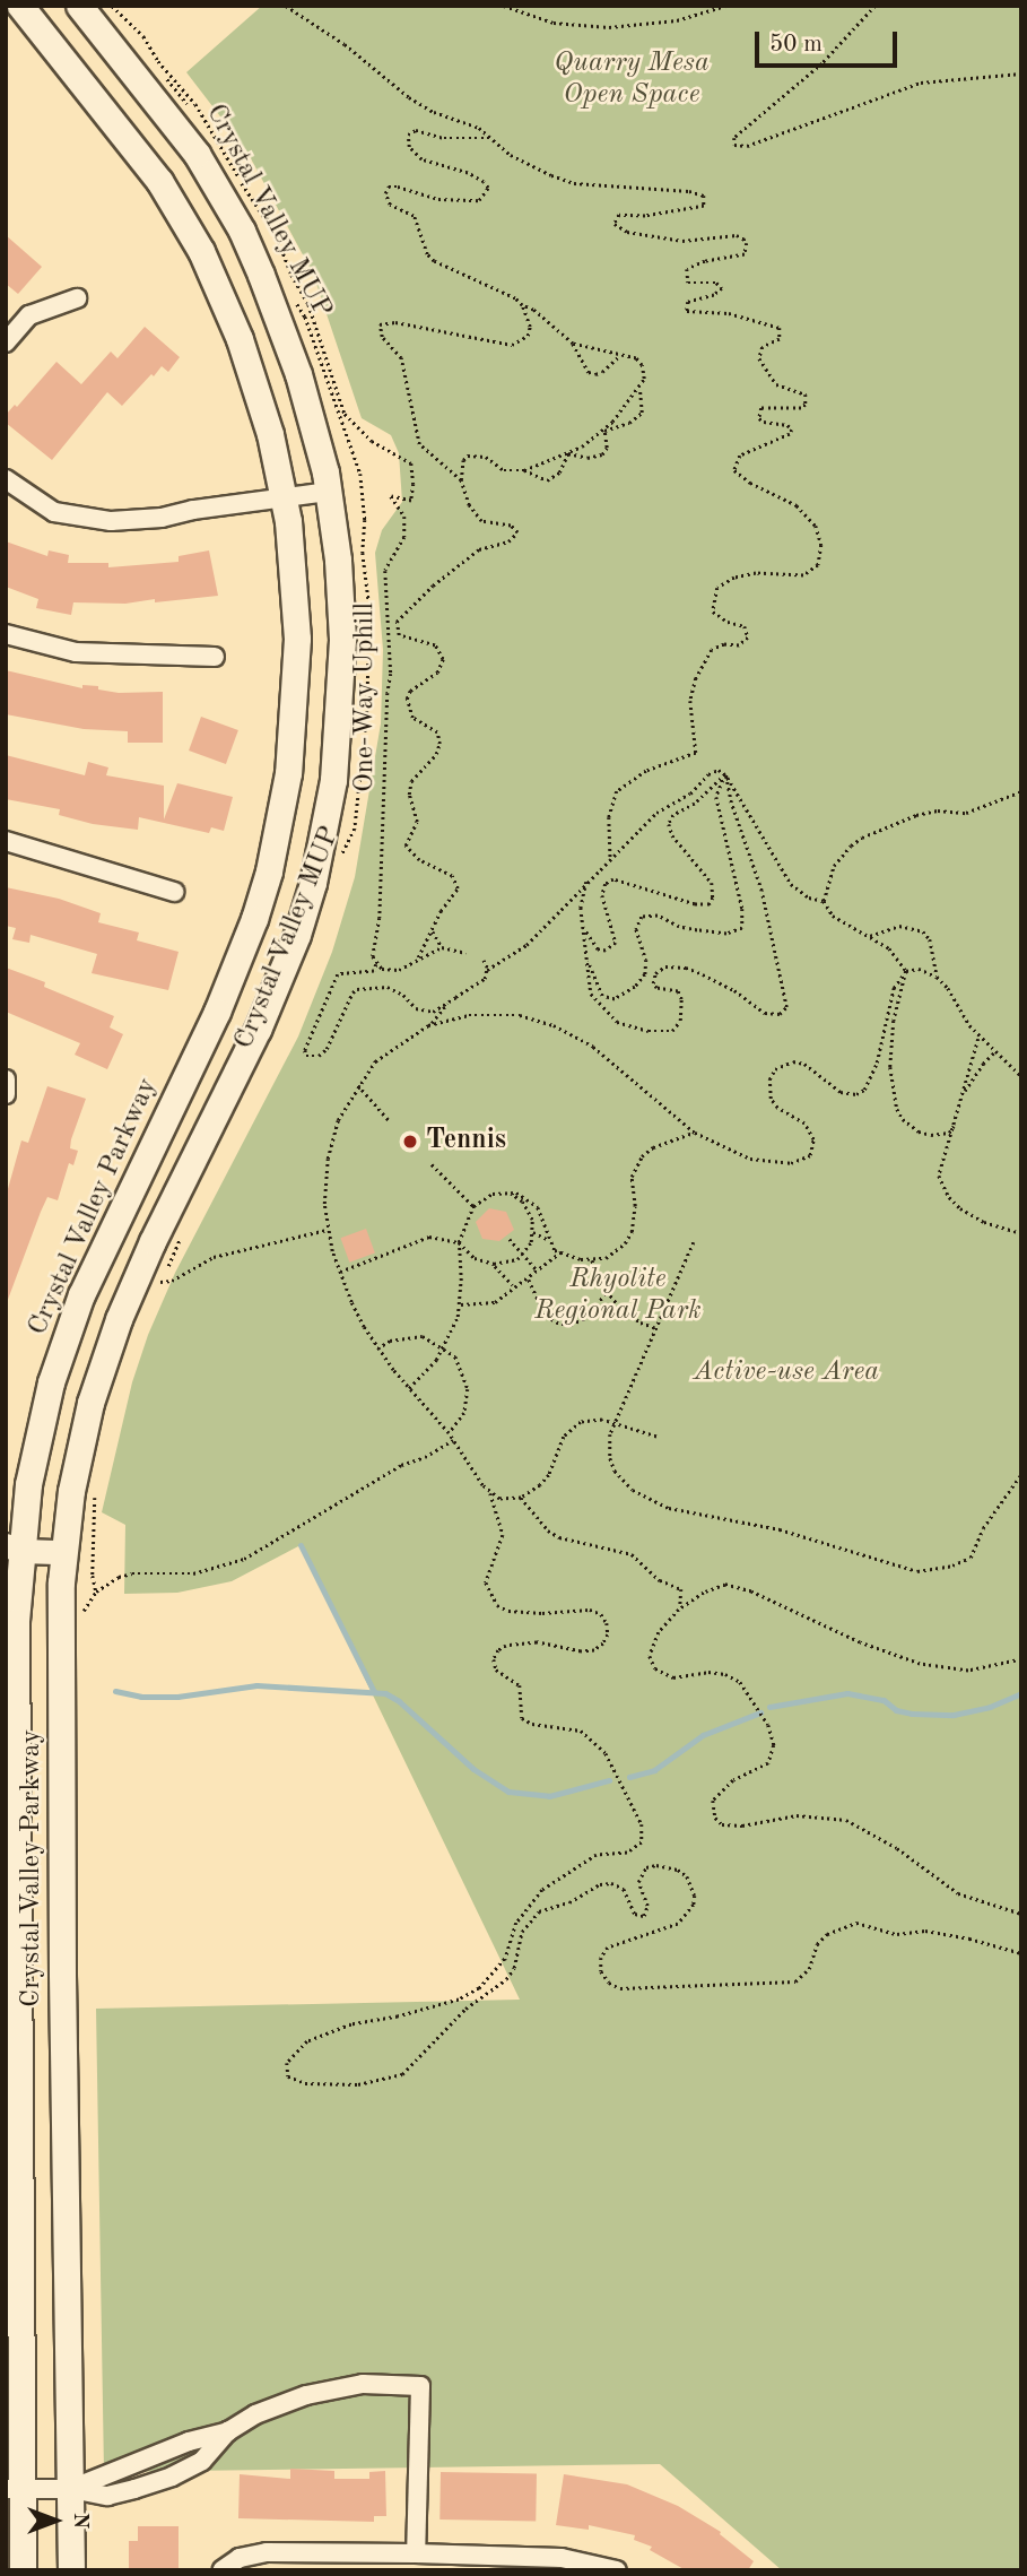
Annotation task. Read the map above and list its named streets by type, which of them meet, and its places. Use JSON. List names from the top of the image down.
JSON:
{
  "streets": {
    "main road": ["Crystal Valley Parkway"],
    "path": ["Crystal Valley MUP", "One-Way Uphill"]
  },
  "parks": ["Quarry Mesa Open Space", "Rhyolite Regional Park", "Active-use Area"],
  "places": ["Tennis"],
  "scale_bar": "50 m",
  "north": "right"
}
